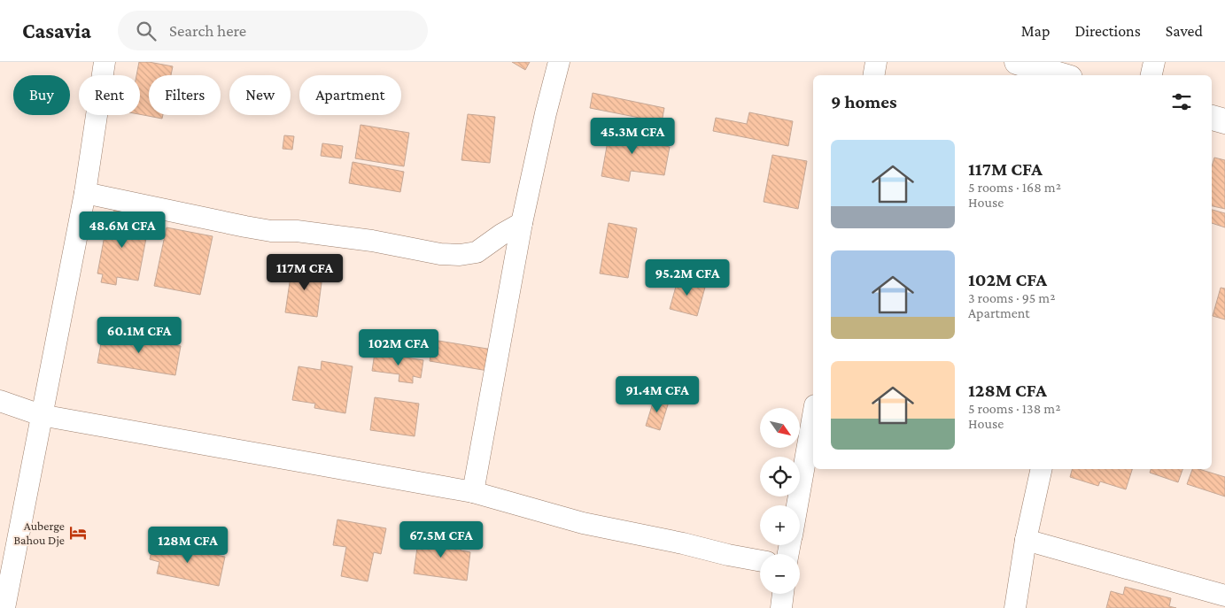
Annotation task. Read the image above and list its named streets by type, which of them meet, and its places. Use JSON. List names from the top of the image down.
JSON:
{
  "places": {
    "hotel": ["Auberge Bahou Dje"]
  },
  "north": "bottom right",
  "page": {
    "header": "Casavia",
    "search": "Search here",
    "nav": ["Map", "Directions", "Saved"],
    "chip": [
      "Buy",
      "Rent",
      "Filters",
      "New",
      "Apartment"
    ],
    "heading": "9 homes",
    "price": [
      "45.3M CFA",
      "48.6M CFA",
      "117M CFA",
      "95.2M CFA",
      "60.1M CFA",
      "102M CFA",
      "91.4M CFA",
      "67.5M CFA",
      "128M CFA"
    ],
    "list": [
      {
        "name": "117M CFA",
        "note": "5 rooms · 168 m² · House"
      },
      {
        "name": "102M CFA",
        "note": "3 rooms · 95 m² · Apartment"
      },
      {
        "name": "128M CFA",
        "note": "5 rooms · 138 m² · House"
      }
    ],
    "map_buttons": ["+", "−"]
  }
}
